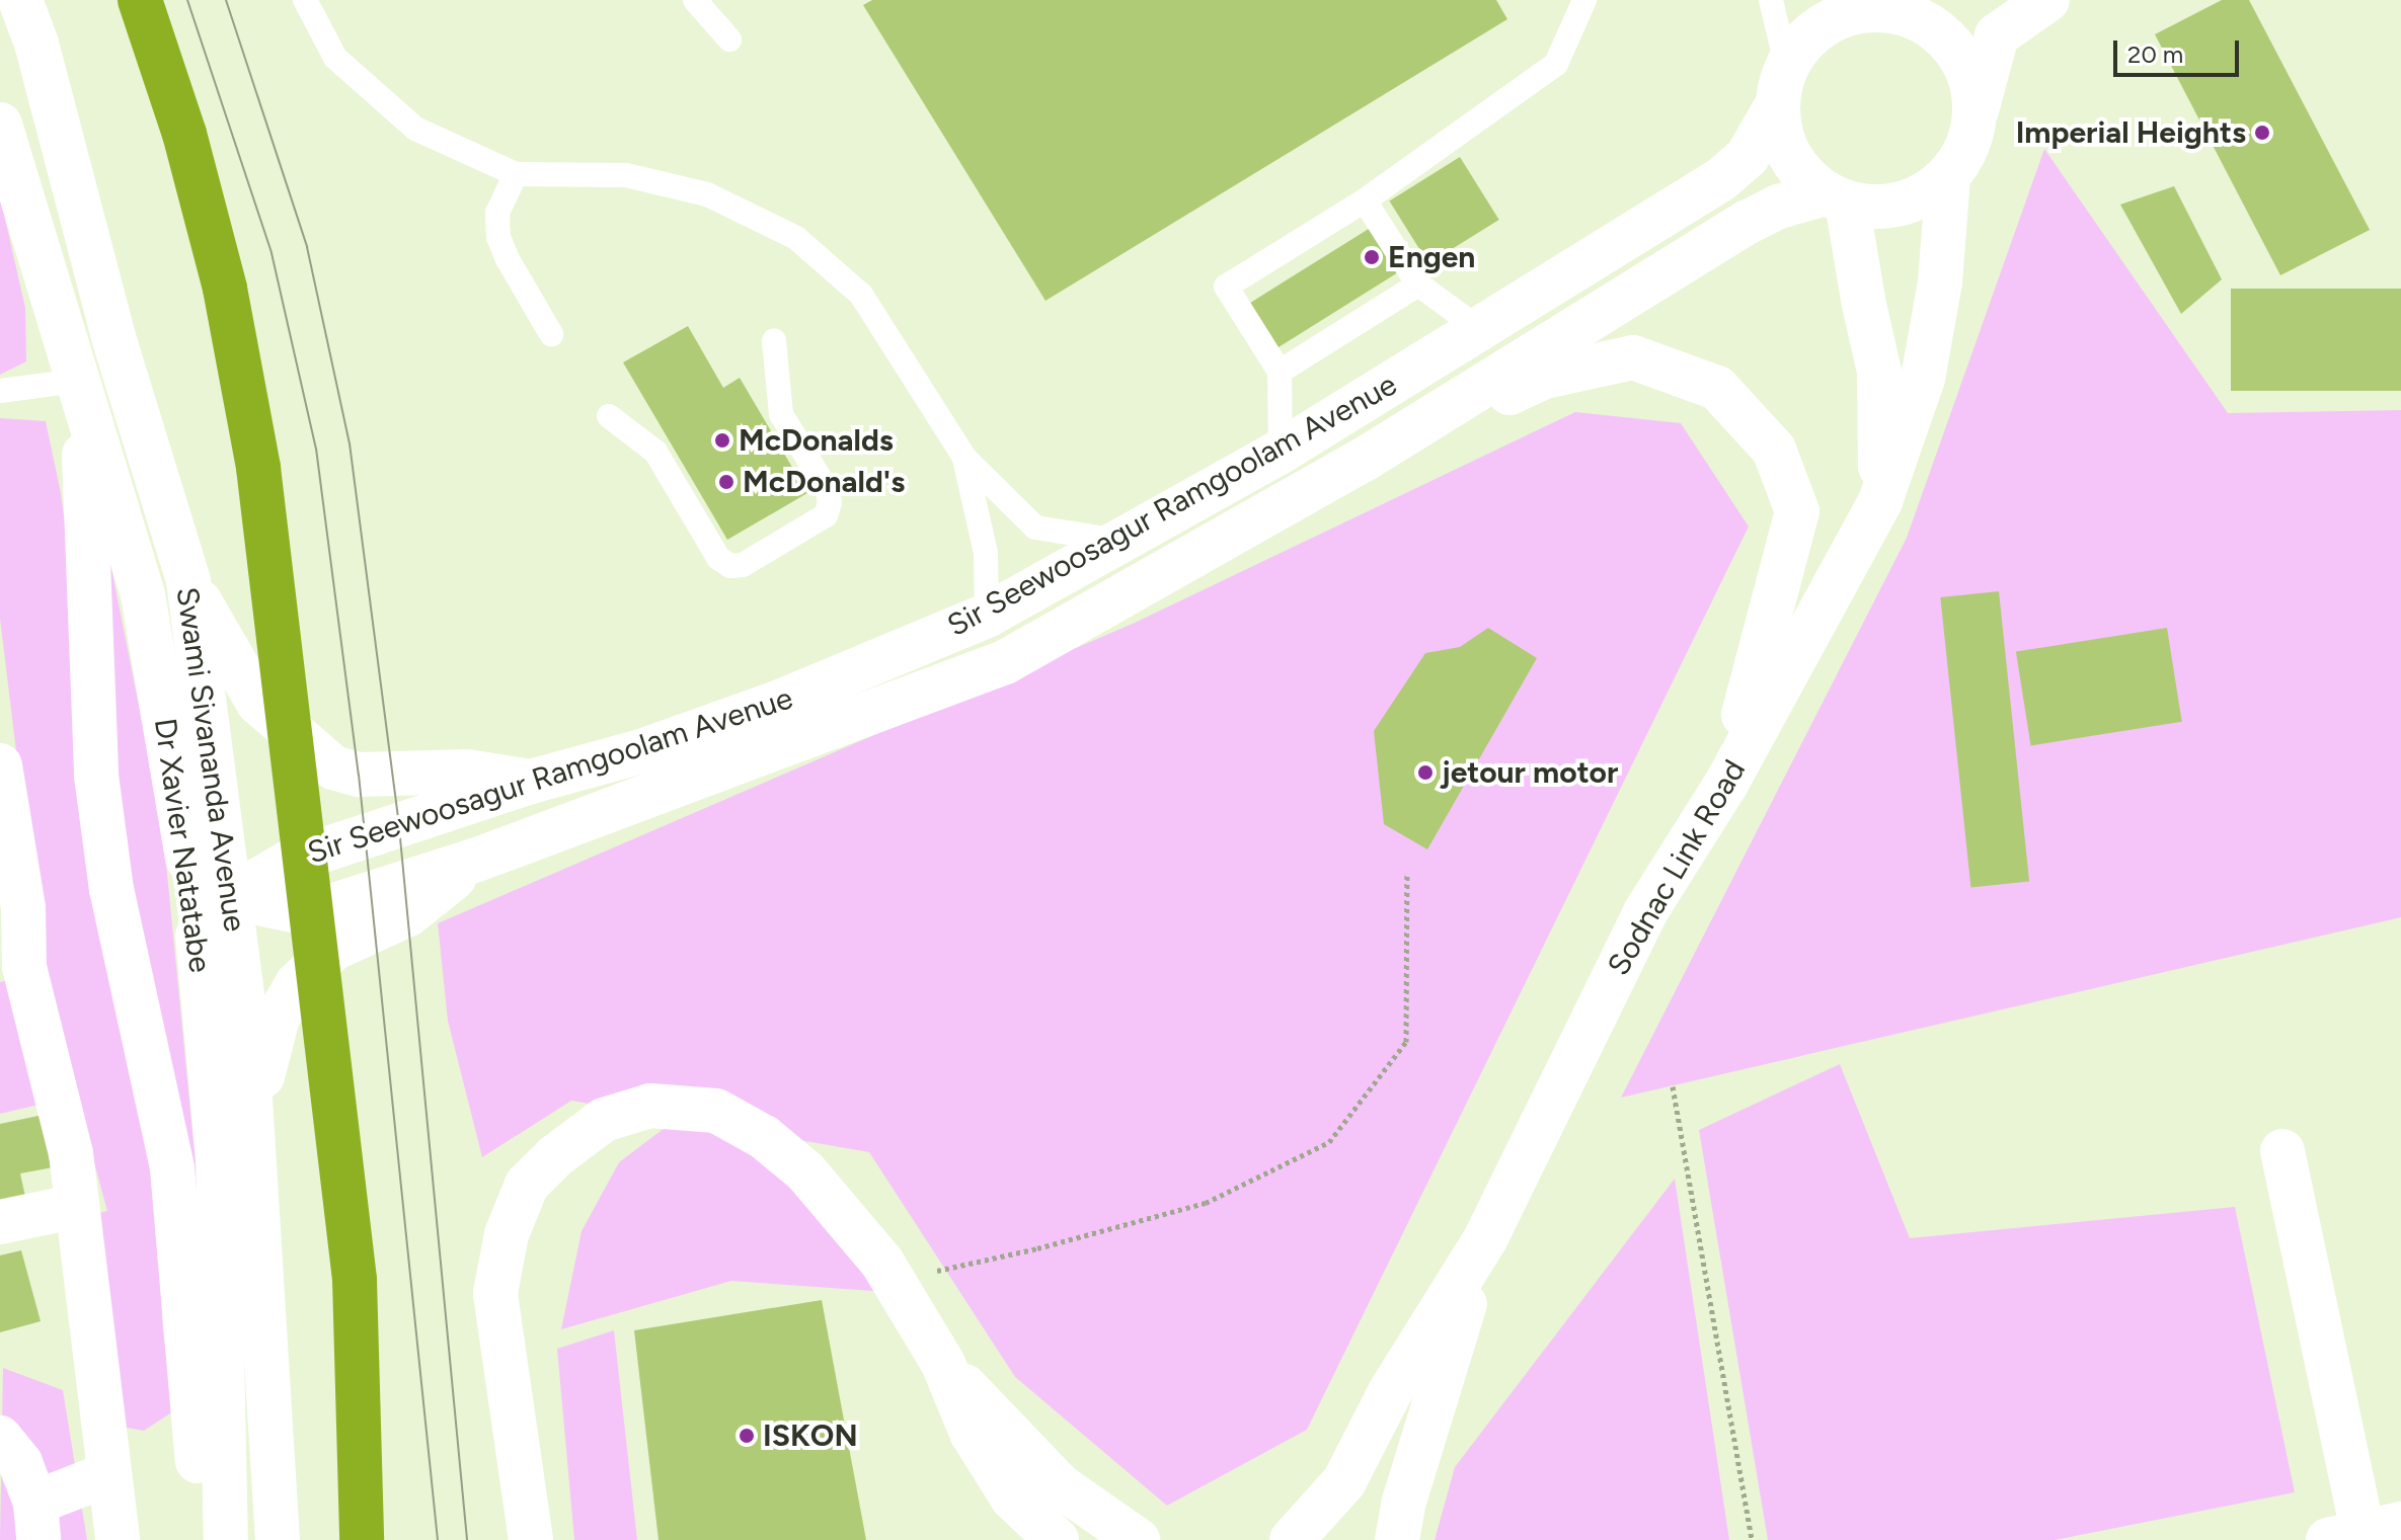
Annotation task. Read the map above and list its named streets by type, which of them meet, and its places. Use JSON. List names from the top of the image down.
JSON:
{
  "streets": {
    "main road": [
      "Sir Seewoosagur Ramgoolam Avenue",
      "Swami Sivananda Avenue",
      "Dr Xavier Natatabe",
      "Sodnac Link Road"
    ]
  },
  "crossings": [
    ["Sir Seewoosagur Ramgoolam Avenue", "Swami Sivananda Avenue"],
    ["Sir Seewoosagur Ramgoolam Avenue", "Sodnac Link Road"]
  ],
  "places": [
    "Imperial Heights",
    "Engen",
    "McDonalds",
    "McDonald's",
    "jetour motor",
    "ISKON"
  ],
  "scale_bar": "20 m"
}
